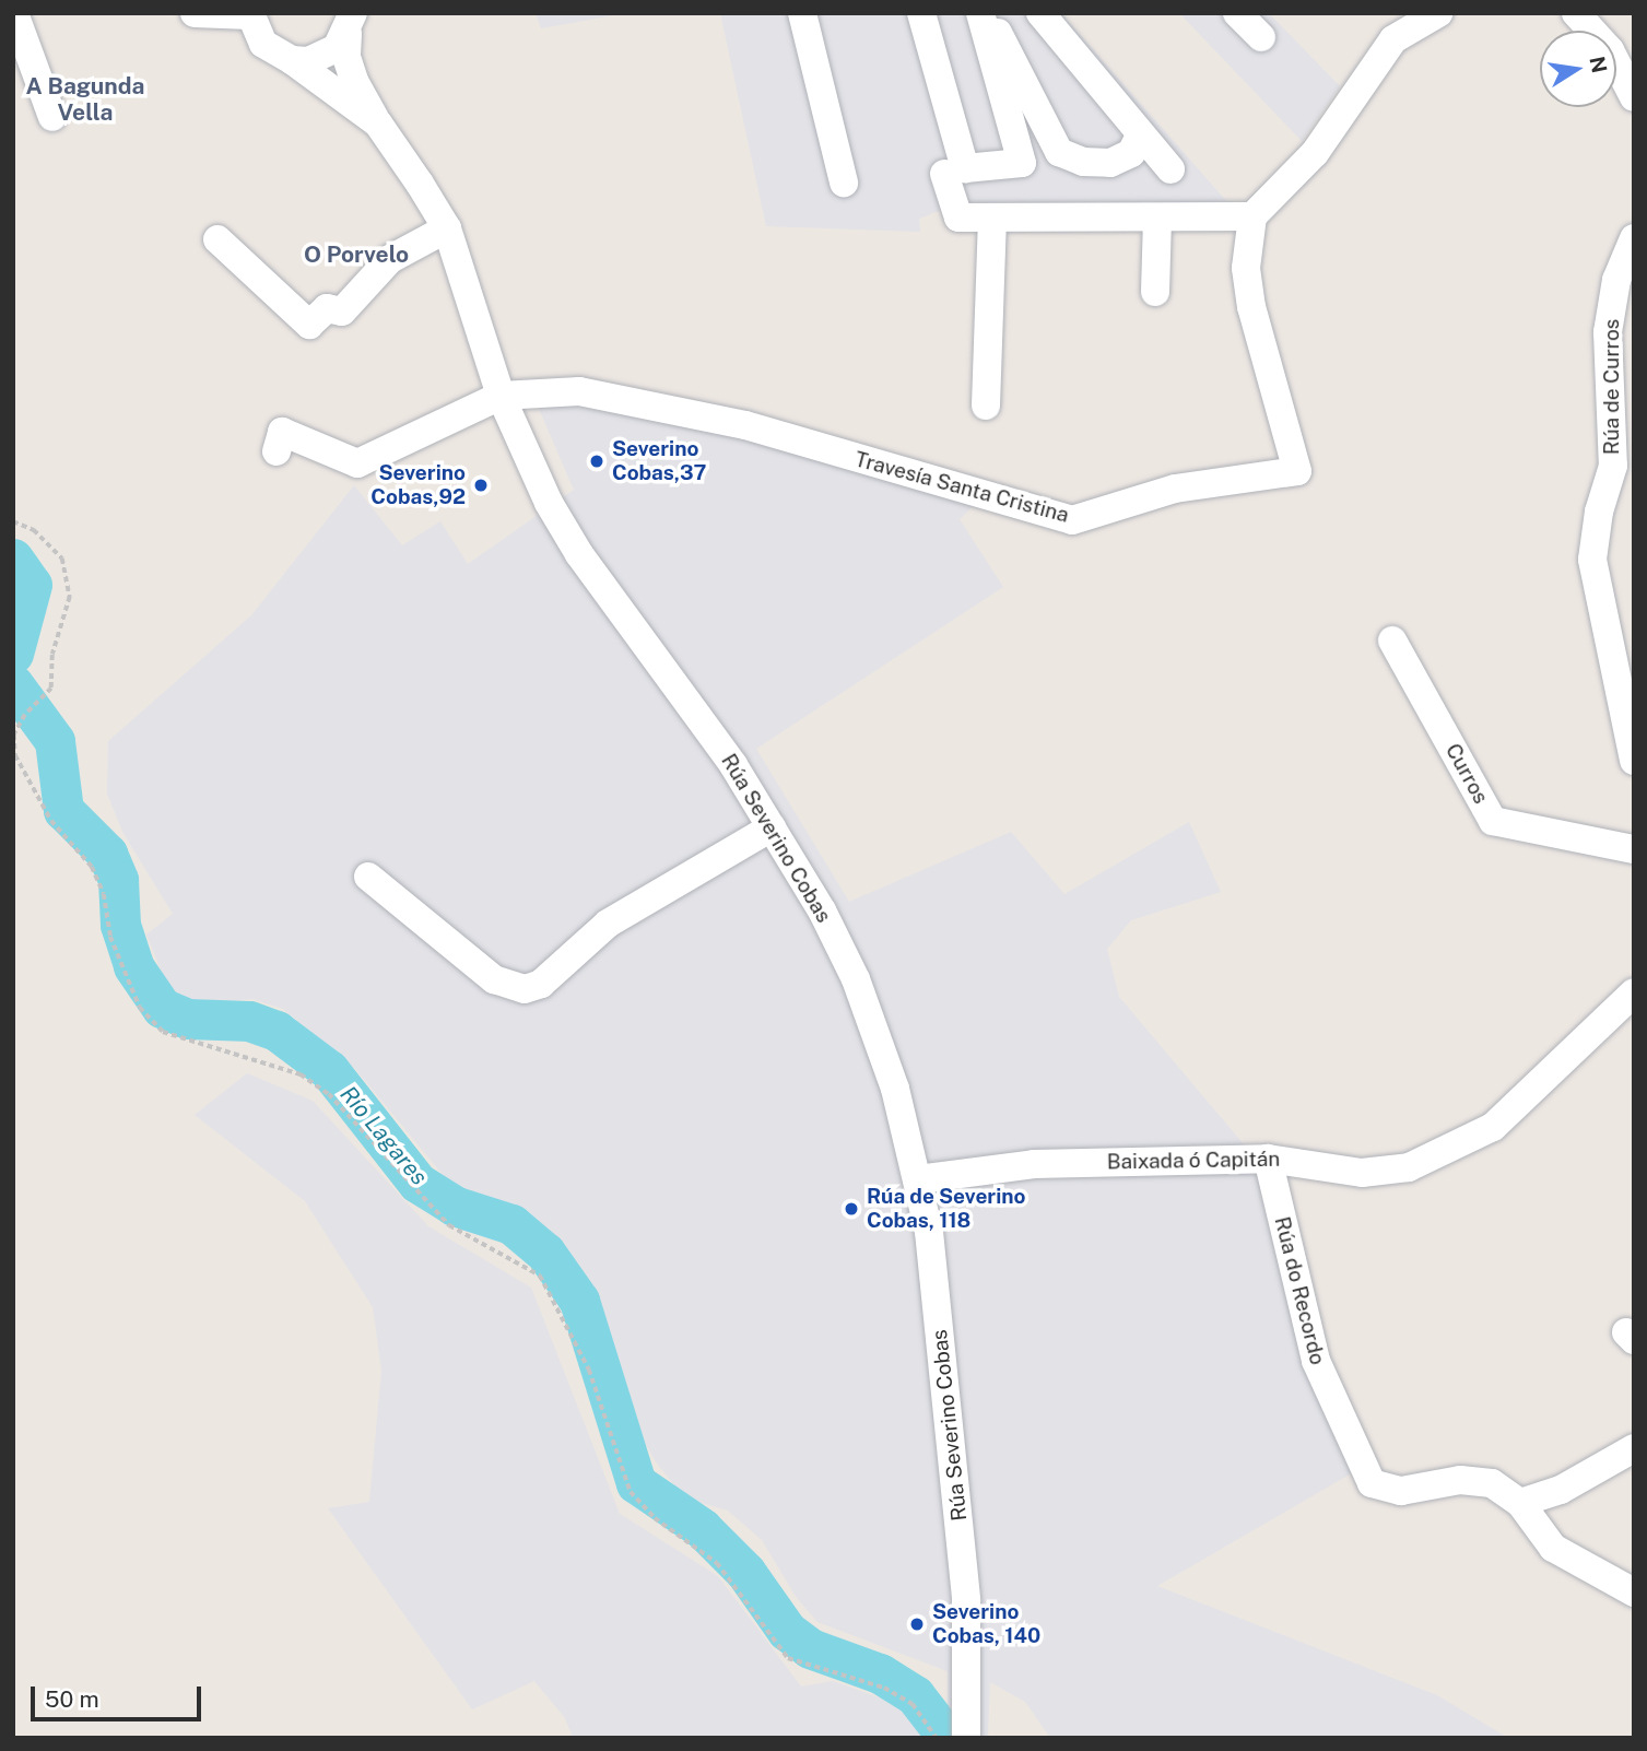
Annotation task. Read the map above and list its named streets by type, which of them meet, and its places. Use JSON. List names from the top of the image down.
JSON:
{
  "streets": {
    "street": [
      "Rúa de Curros",
      "Travesía Santa Cristina",
      "Curros",
      "Rúa Severino Cobas",
      "Baixada ó Capitán",
      "Rúa do Recordo"
    ]
  },
  "crossings": [
    ["Travesía Santa Cristina", "Rúa Severino Cobas"],
    ["Rúa Severino Cobas", "Baixada ó Capitán"],
    ["Baixada ó Capitán", "Rúa do Recordo"]
  ],
  "districts": ["A Bagunda Vella", "O Porvelo"],
  "water": ["Río Lagares"],
  "places": [
    "Severino Cobas,37",
    "Severino Cobas,92",
    "Rúa de Severino Cobas, 118",
    "Severino Cobas, 140"
  ],
  "scale_bar": "50 m",
  "north": "right"
}
